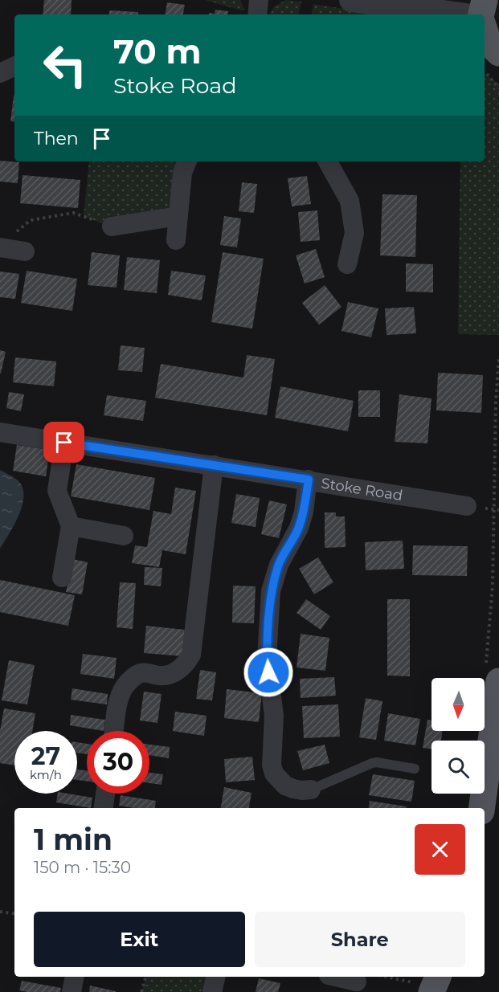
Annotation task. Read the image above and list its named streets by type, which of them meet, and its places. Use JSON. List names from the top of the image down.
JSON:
{
  "streets": {
    "street": ["Stoke Road"]
  },
  "north": "bottom",
  "page": {
    "turn": ["70 m", "Stoke Road"],
    "then": "Then",
    "speed": "27 km/h",
    "limit": "30",
    "heading": ["1 min", "150 m · 15:30"],
    "buttons": ["Exit", "Share"]
  }
}
